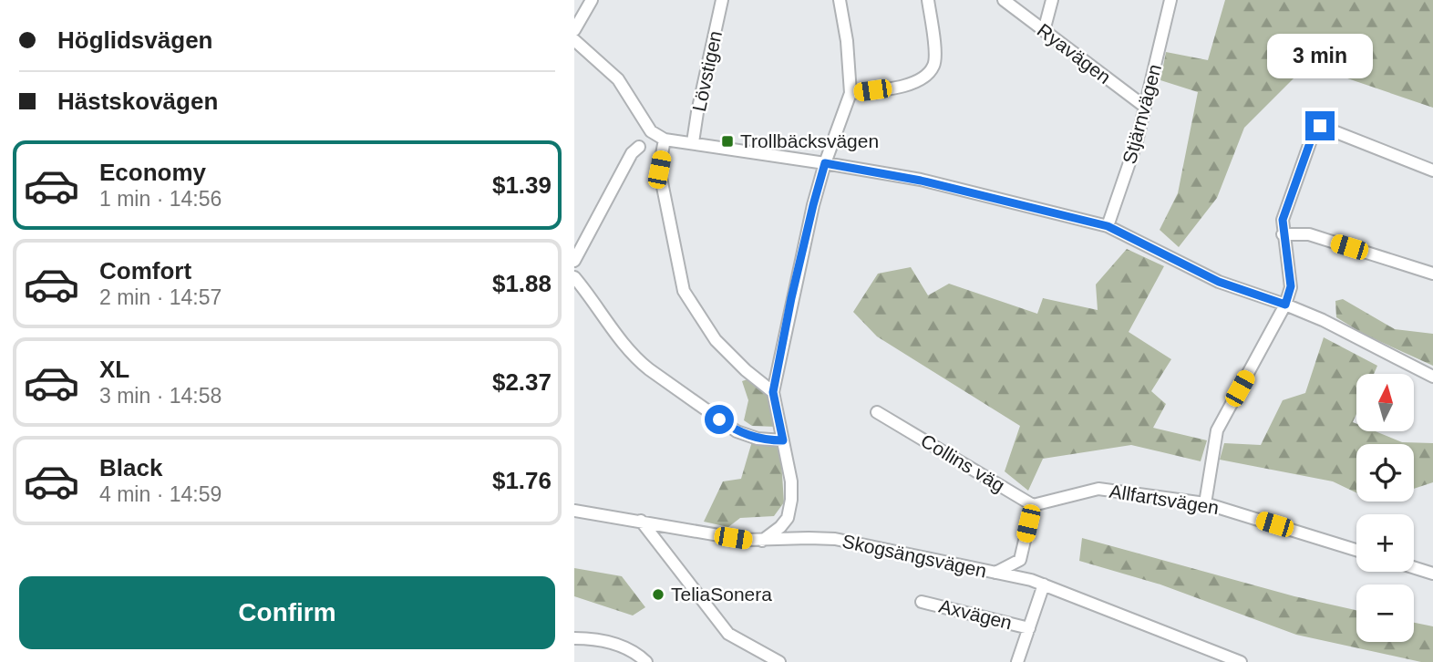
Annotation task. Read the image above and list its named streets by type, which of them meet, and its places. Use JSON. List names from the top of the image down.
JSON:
{
  "streets": {
    "street": [
      "Ryavägen",
      "Lövstigen",
      "Stjärnvägen",
      "Collins väg",
      "Allfartsvägen",
      "Skogsängsvägen",
      "Axvägen"
    ]
  },
  "crossings": [
    ["Ryavägen", "Stjärnvägen"],
    ["Collins väg", "Allfartsvägen"],
    ["Skogsängsvägen", "Axvägen"]
  ],
  "places": {
    "transit": ["Trollbäcksvägen"],
    "other": ["TeliaSonera"]
  },
  "north": "top",
  "page": {
    "banner": ["Höglidsvägen", "Hästskovägen"],
    "bubble": "3 min",
    "list": [
      {
        "name": "Economy",
        "note": "1 min · 14:56",
        "value": "$1.39"
      },
      {
        "name": "Comfort",
        "note": "2 min · 14:57",
        "value": "$1.88"
      },
      {
        "name": "XL",
        "note": "3 min · 14:58",
        "value": "$2.37"
      },
      {
        "name": "Black",
        "note": "4 min · 14:59",
        "value": "$1.76"
      }
    ],
    "map_buttons": ["+", "−"],
    "buttons": "Confirm"
  }
}
